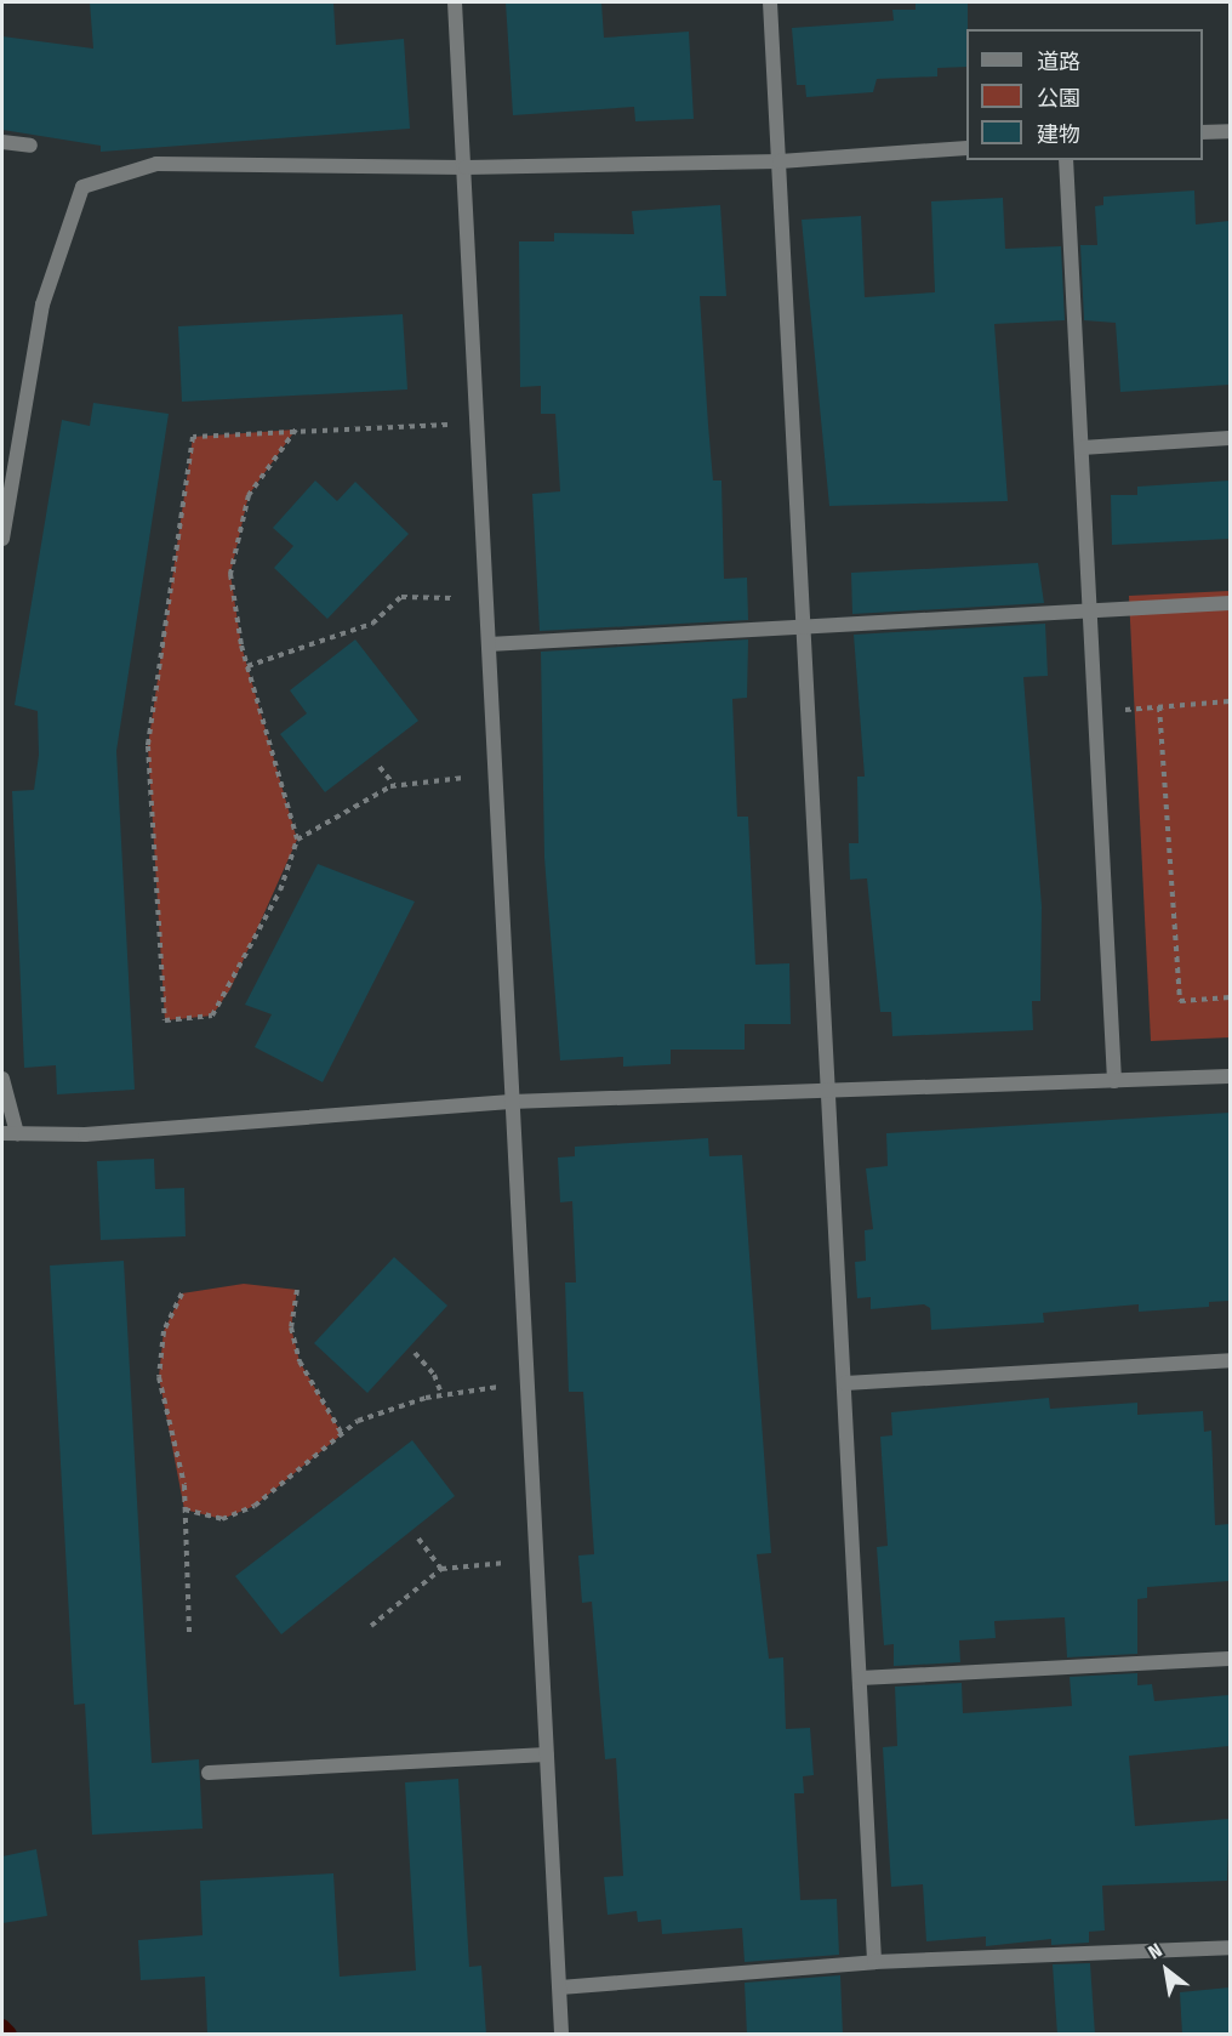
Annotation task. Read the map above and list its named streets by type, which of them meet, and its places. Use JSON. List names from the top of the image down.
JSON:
{
  "legend": ["道路", "公園", "建物"],
  "north": "top left"
}
